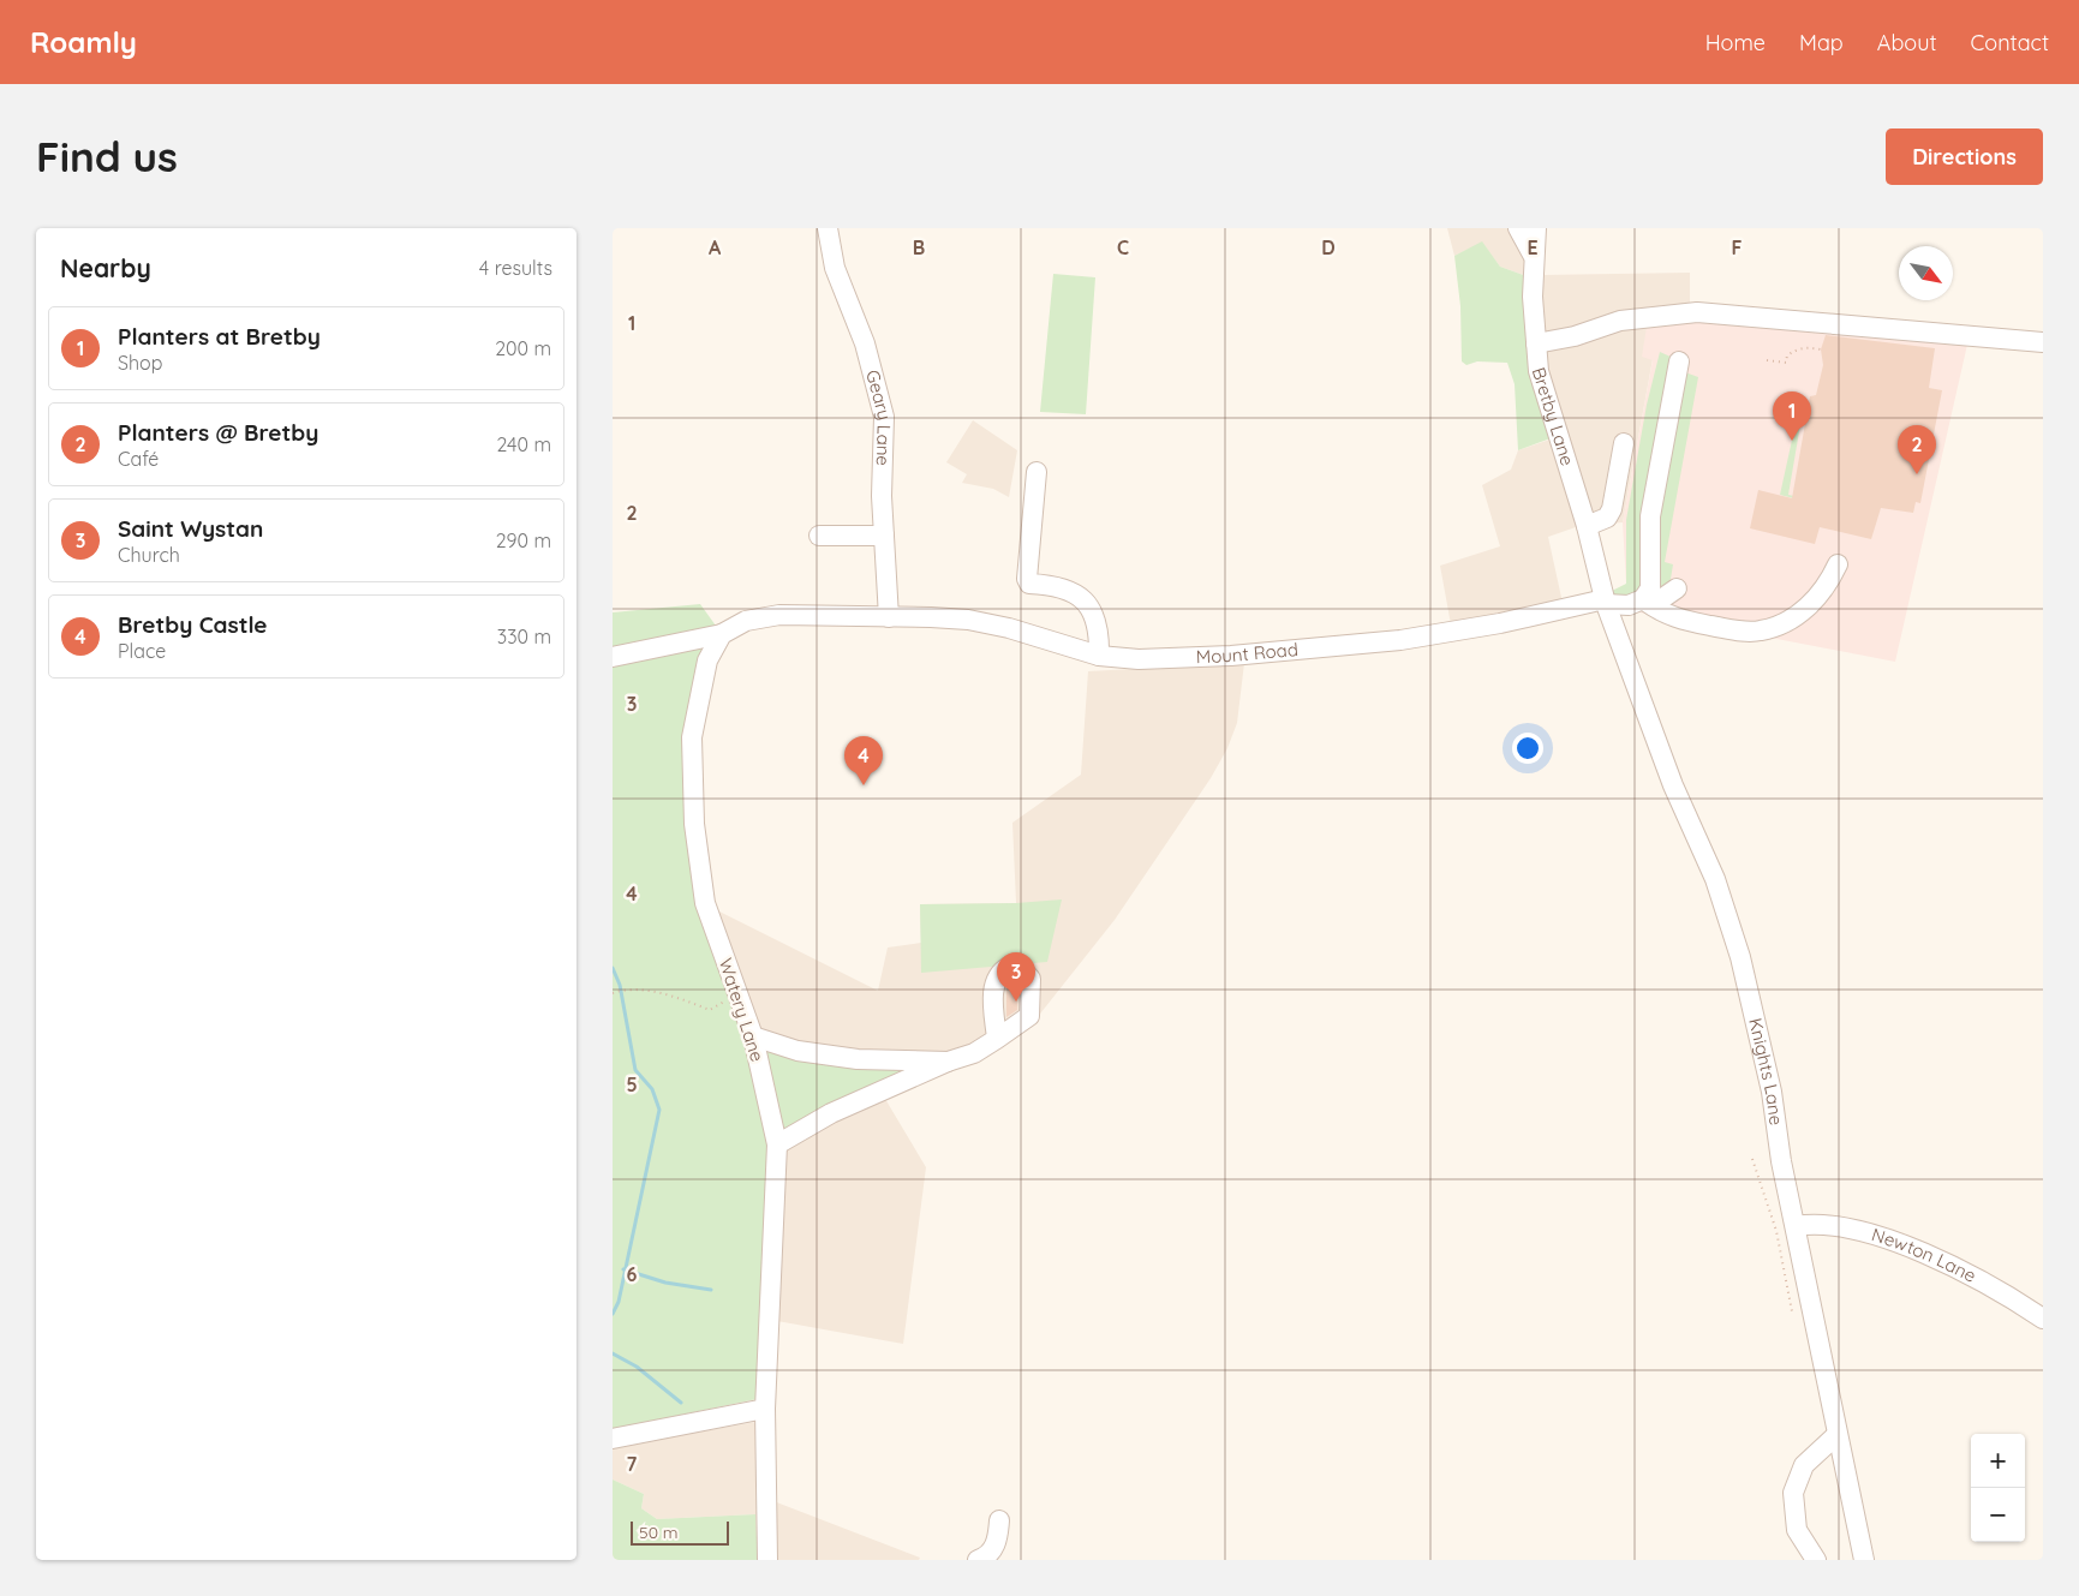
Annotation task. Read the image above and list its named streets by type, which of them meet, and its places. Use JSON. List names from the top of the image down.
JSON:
{
  "streets": {
    "street": [
      "Bretby Lane",
      "Geary Lane",
      "Mount Road",
      "Watery Lane",
      "Knights Lane",
      "Newton Lane"
    ]
  },
  "crossings": [
    ["Bretby Lane", "Mount Road"],
    ["Bretby Lane", "Knights Lane"],
    ["Geary Lane", "Mount Road"],
    ["Mount Road", "Knights Lane"],
    ["Knights Lane", "Newton Lane"]
  ],
  "scale_bar": "50 m",
  "north": "bottom right",
  "page": {
    "header": "Roamly",
    "nav": [
      "Home",
      "Map",
      "About",
      "Contact"
    ],
    "buttons": "Directions",
    "title": "Find us",
    "heading": ["Nearby", "4 results"],
    "list": [
      {
        "mark": "1",
        "name": "Planters at Bretby",
        "note": "Shop",
        "value": "200 m"
      },
      {
        "mark": "2",
        "name": "Planters @ Bretby",
        "note": "Café",
        "value": "240 m"
      },
      {
        "mark": "3",
        "name": "Saint Wystan",
        "note": "Church",
        "value": "290 m"
      },
      {
        "mark": "4",
        "name": "Bretby Castle",
        "note": "Place",
        "value": "330 m"
      }
    ],
    "pins": [
      "1",
      "2",
      "4",
      "3"
    ],
    "map_buttons": ["+", "−"],
    "scale": "50 m"
  },
  "grid": {
    "columns": [
      "A",
      "B",
      "C",
      "D",
      "E",
      "F"
    ],
    "rows": [
      "1",
      "2",
      "3",
      "4",
      "5",
      "6",
      "7"
    ]
  }
}
